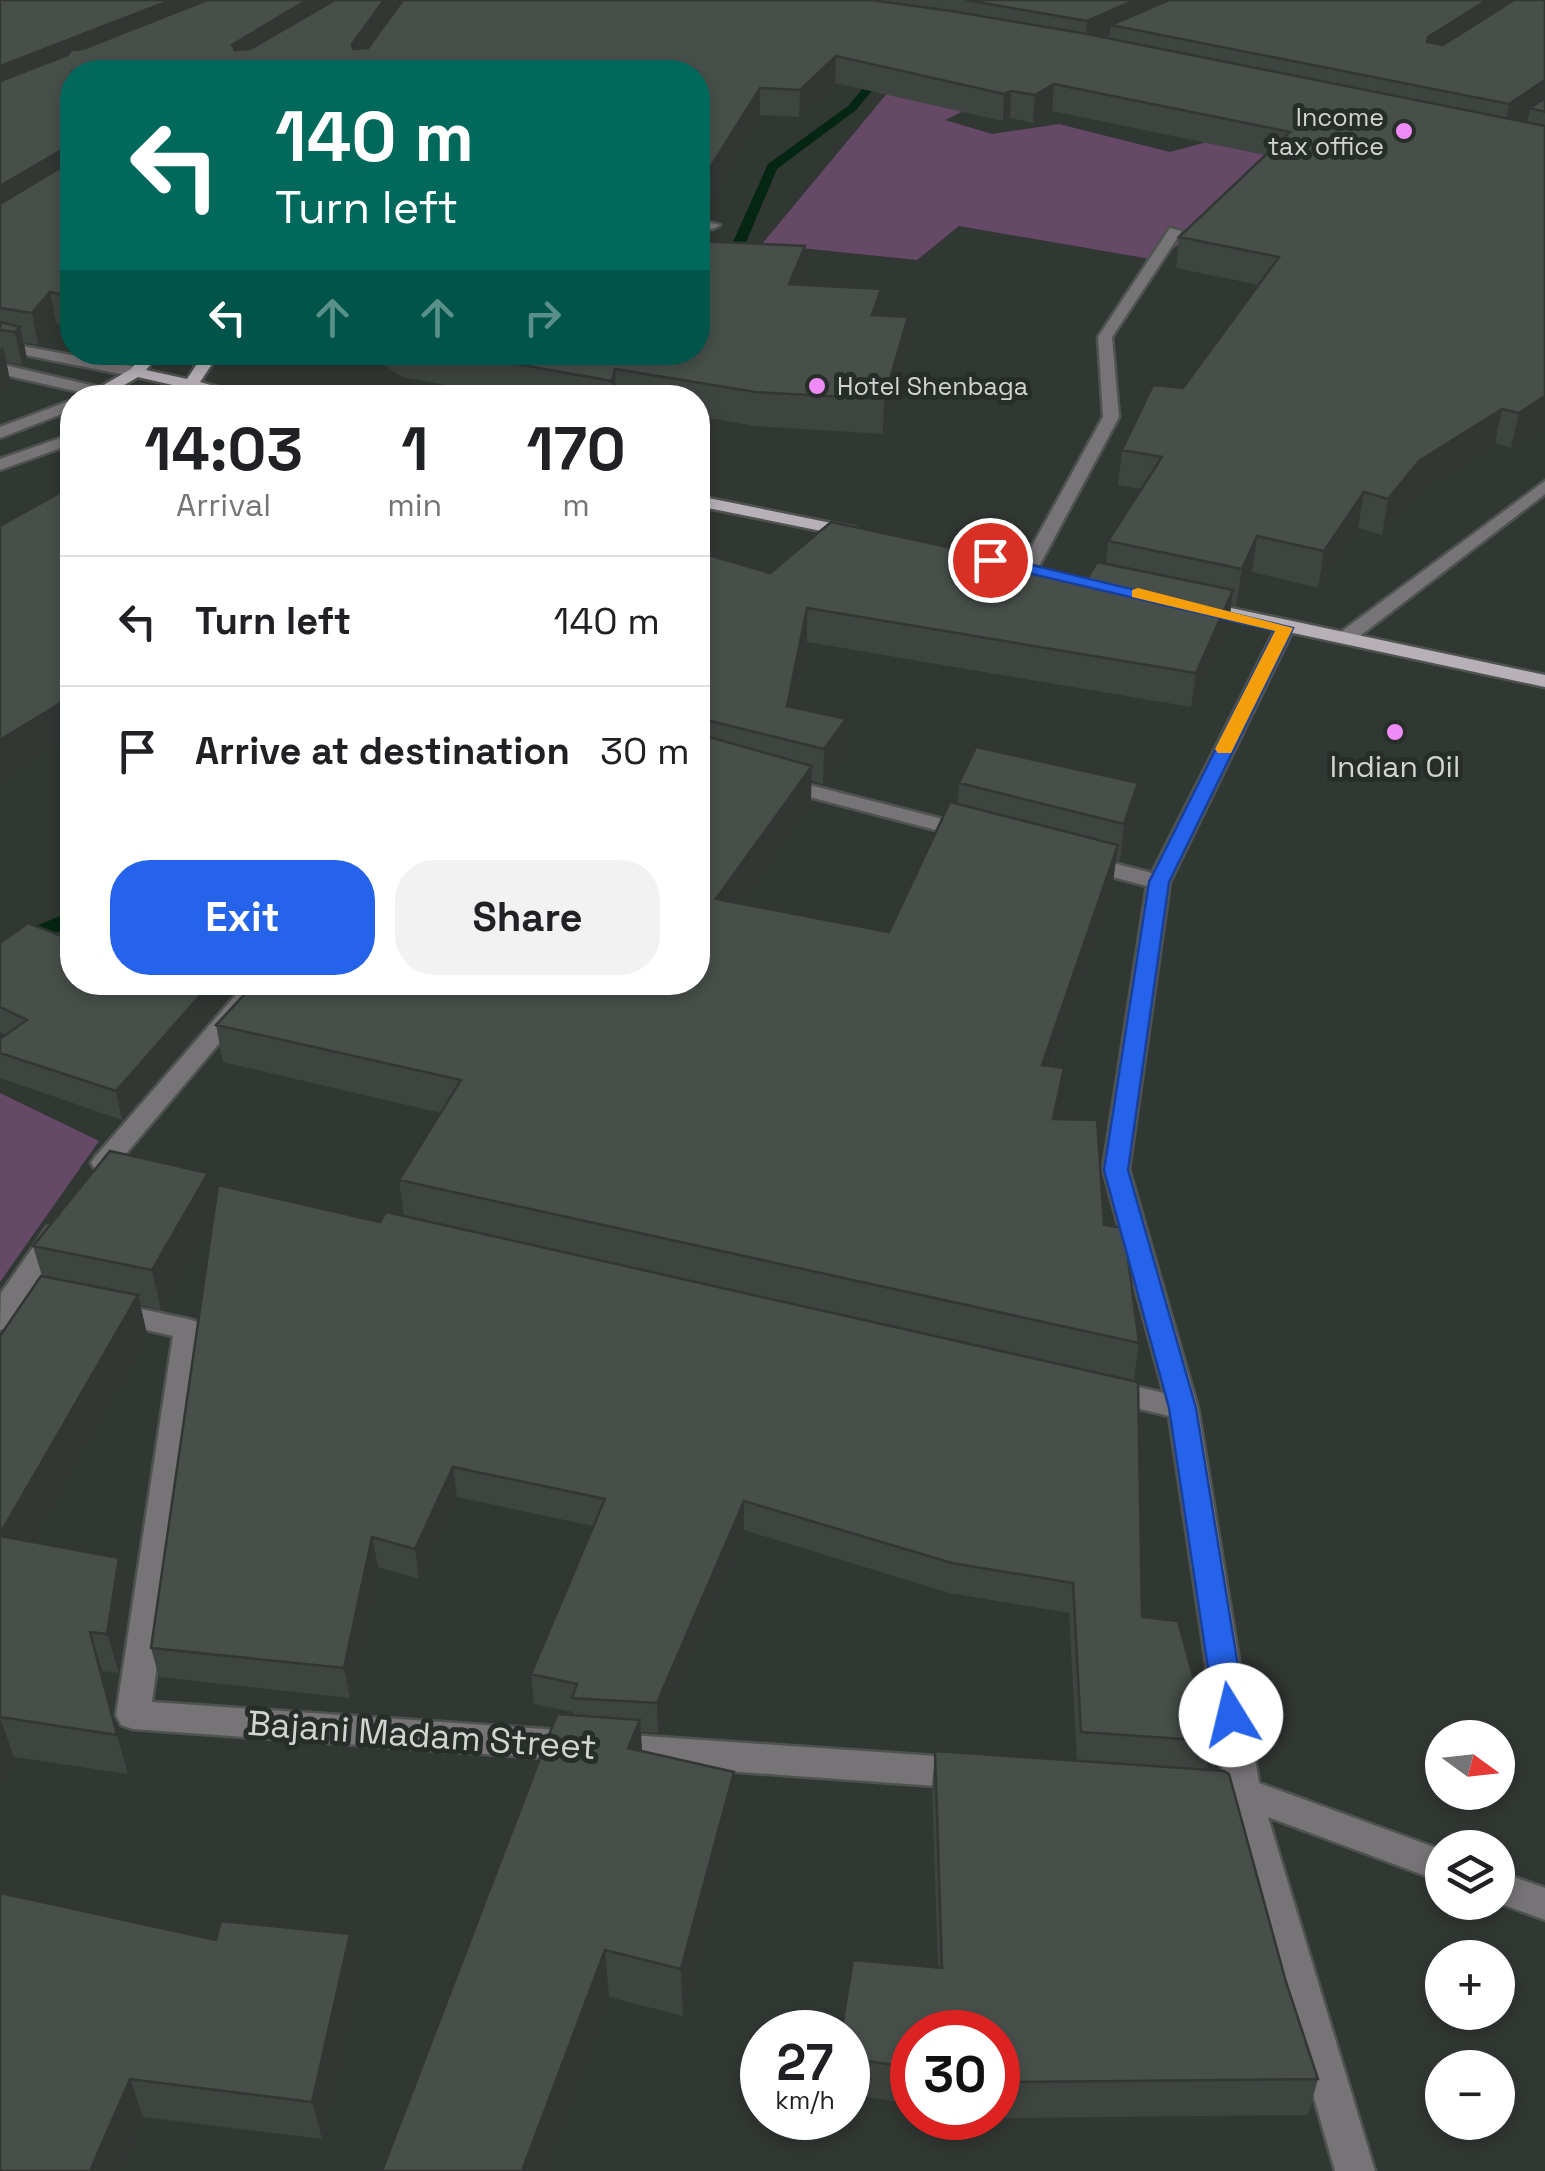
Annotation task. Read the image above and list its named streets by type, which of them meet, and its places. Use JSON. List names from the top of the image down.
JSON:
{
  "streets": {
    "street": ["Bajani Madam Street"]
  },
  "places": ["Income tax office", "Hotel Shenbaga", "Indian Oil"],
  "north": "right",
  "page": {
    "turn": ["140 m", "Turn left"],
    "eta": [
      "14:03",
      "Arrival",
      "1",
      "min",
      "170",
      "m"
    ],
    "list": [
      {
        "name": "Turn left",
        "value": "140 m"
      },
      {
        "name": "Arrive at destination",
        "value": "30 m"
      }
    ],
    "buttons": ["Exit", "Share"],
    "map_buttons": ["+", "−"],
    "speed": "27 km/h",
    "limit": "30"
  }
}
